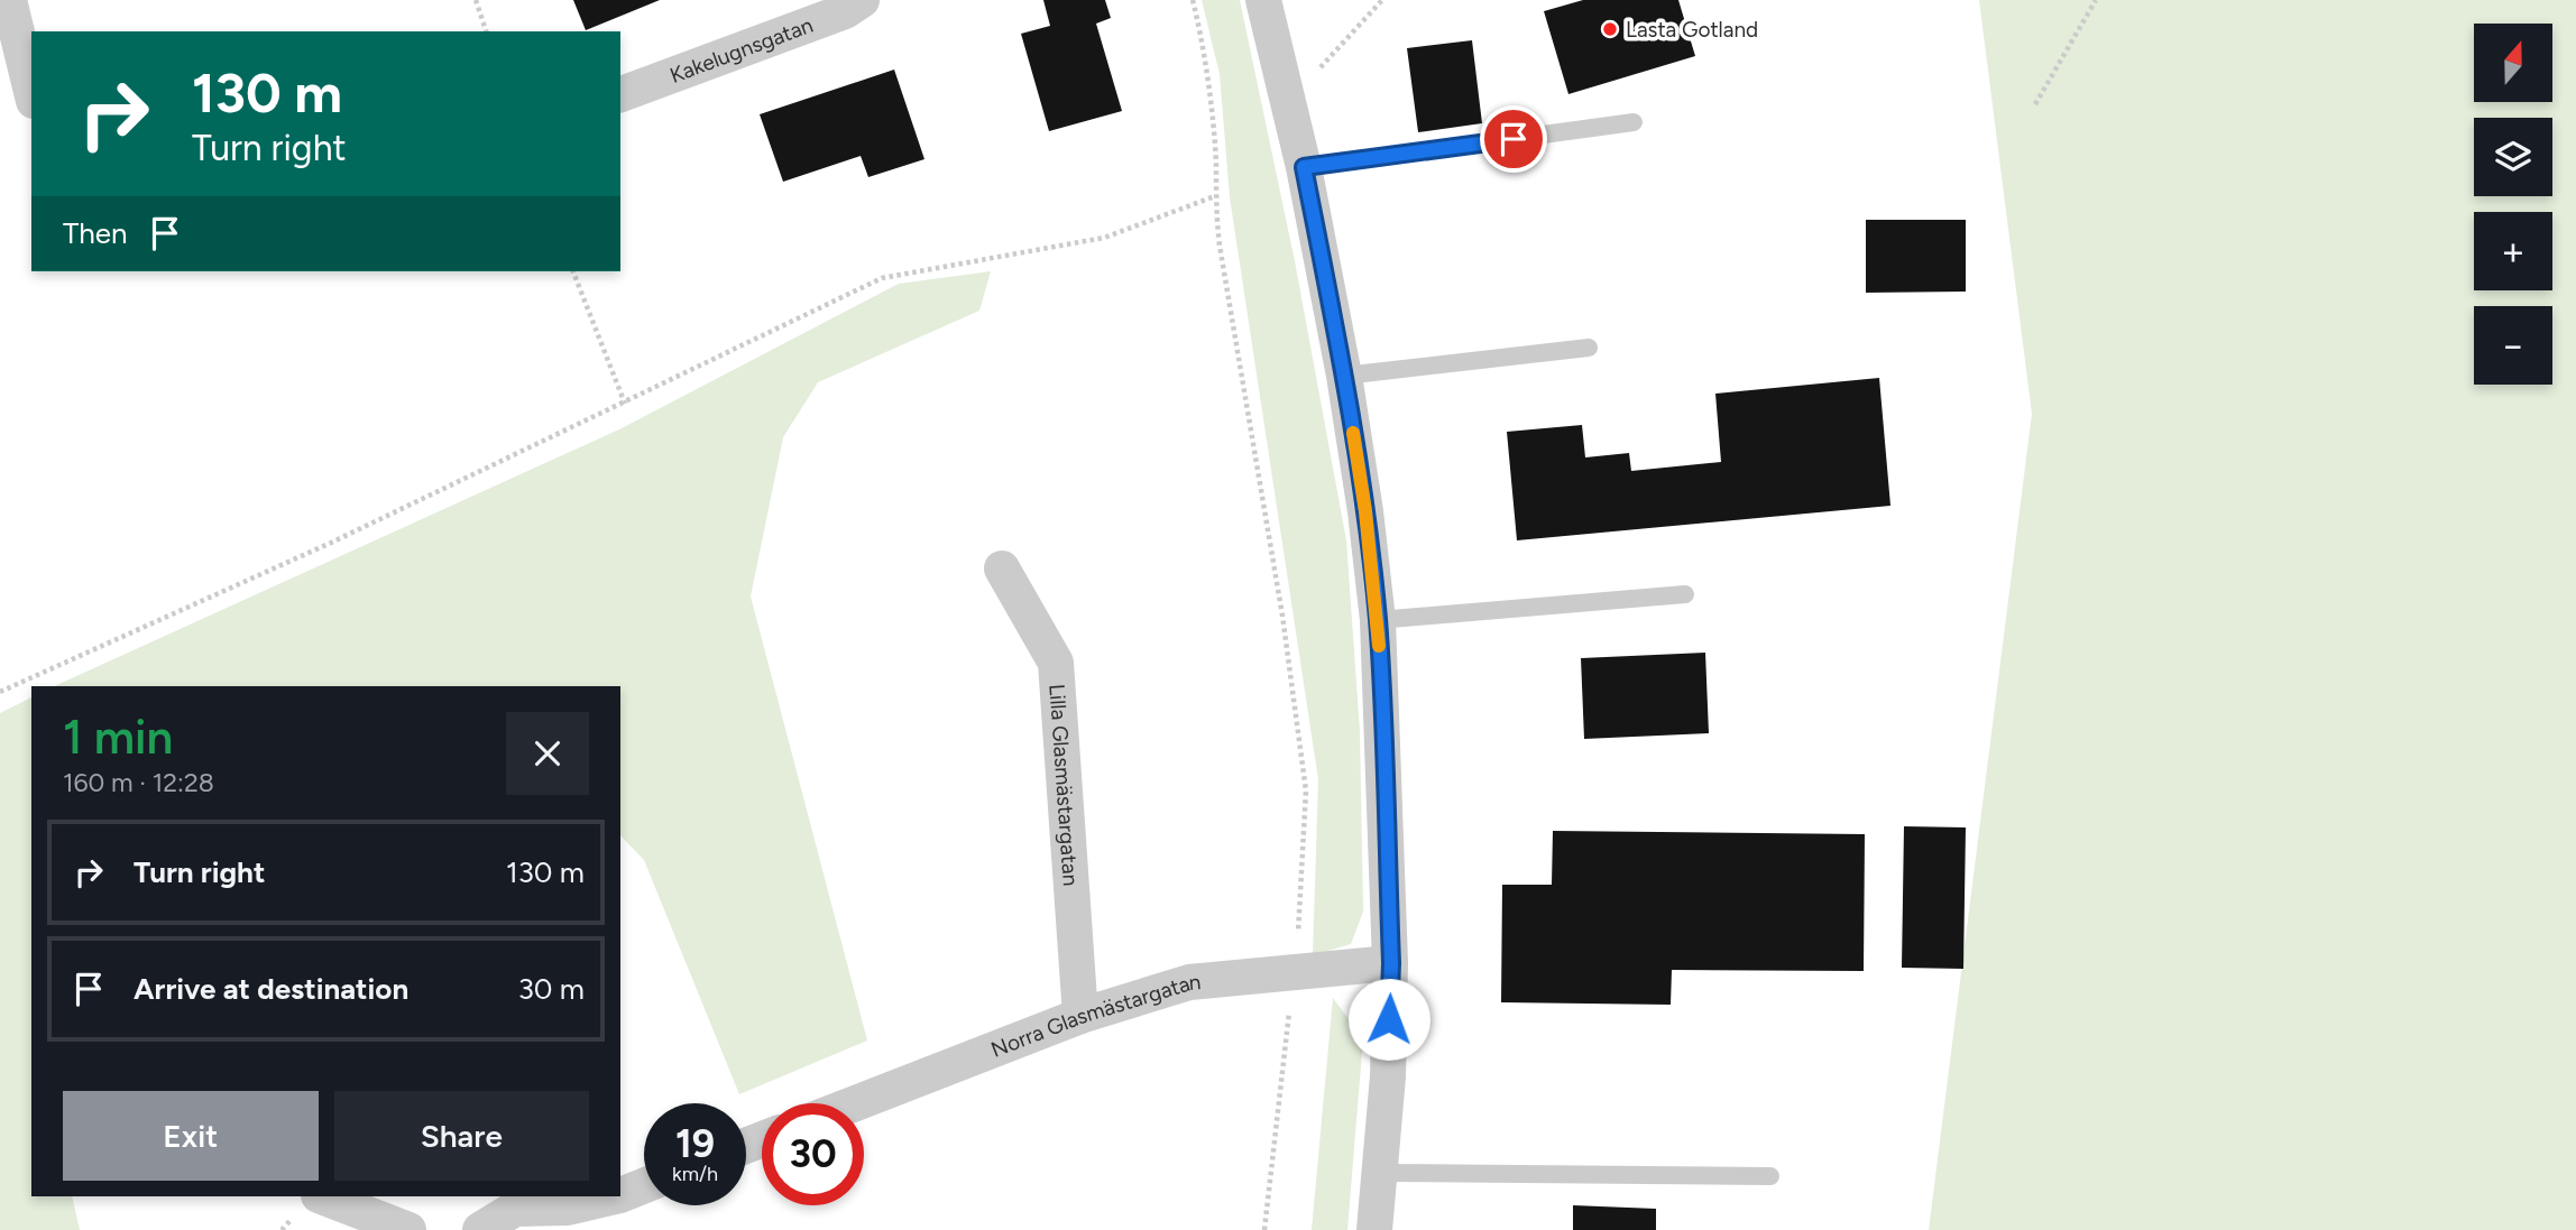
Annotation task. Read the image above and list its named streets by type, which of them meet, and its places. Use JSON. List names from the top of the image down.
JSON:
{
  "streets": {
    "street": ["Kakelugnsgatan", "Lilla Glasmästargatan", "Norra Glasmästargatan"]
  },
  "crossings": [
    ["Lilla Glasmästargatan", "Norra Glasmästargatan"]
  ],
  "places": ["Lasta Gotland"],
  "north": "top",
  "page": {
    "map_buttons": ["+", "−"],
    "turn": ["130 m", "Turn right"],
    "then": "Then",
    "heading": ["1 min", "160 m · 12:28"],
    "list": [
      {
        "name": "Turn right",
        "value": "130 m"
      },
      {
        "name": "Arrive at destination",
        "value": "30 m"
      }
    ],
    "buttons": ["Exit", "Share"],
    "speed": "19 km/h",
    "limit": "30"
  }
}
